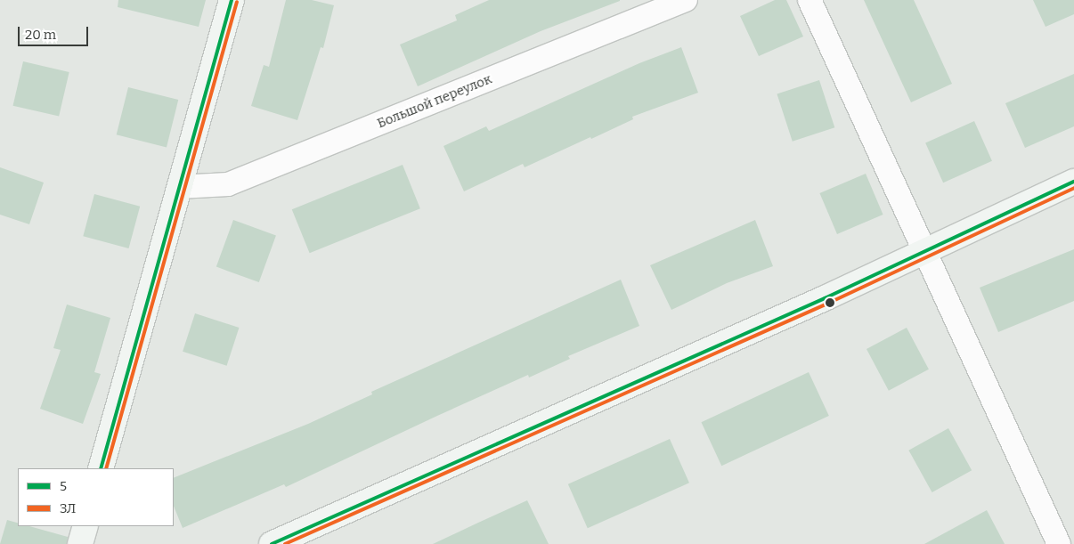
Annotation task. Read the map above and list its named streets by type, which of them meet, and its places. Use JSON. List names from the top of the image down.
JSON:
{
  "streets": {
    "street": ["Большой переулок"]
  },
  "lines": ["transit line 5", "transit line 3Л"],
  "legend": ["5", "3Л"],
  "scale_bar": "20 m"
}
